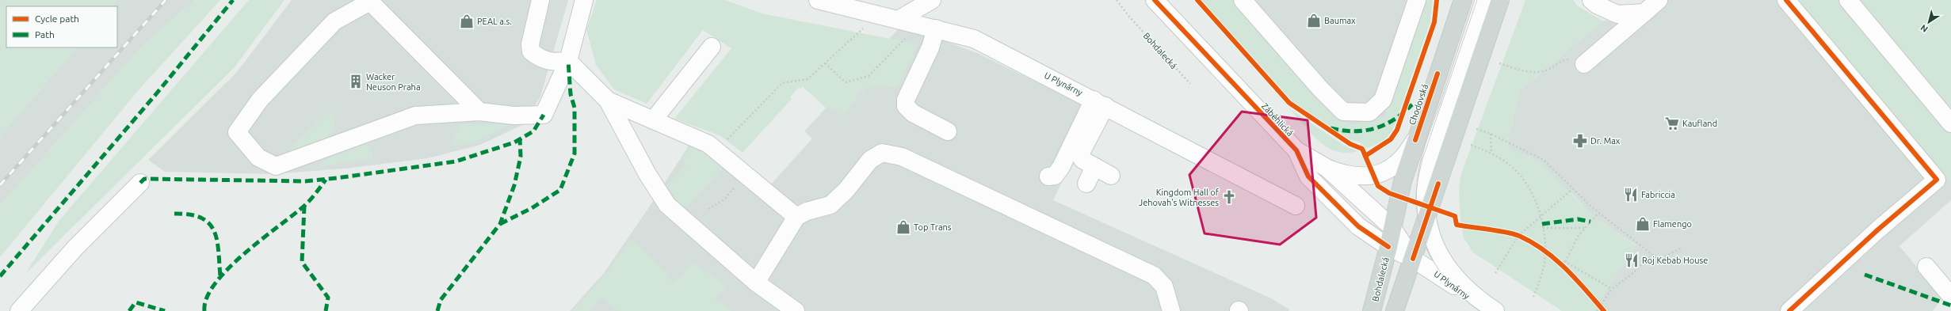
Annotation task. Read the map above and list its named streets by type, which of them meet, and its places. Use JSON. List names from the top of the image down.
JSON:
{
  "streets": {
    "main road": ["Bohdalecká", "Chodovská"],
    "street": ["U Plynárny", "Záběhlická"]
  },
  "crossings": [
    ["Bohdalecká", "Chodovská"],
    ["Bohdalecká", "Záběhlická"],
    ["U Plynárny", "Záběhlická"],
    ["Chodovská", "Záběhlická"]
  ],
  "places": {
    "shop": [
      "Baumax",
      "PEAL a.s.",
      "Flamengo",
      "Top Trans"
    ],
    "building": ["Wacker Neuson Praha"],
    "supermarket": ["Kaufland"],
    "pharmacy": ["Dr. Max"],
    "restaurant": ["Fabriccia", "Roj Kebab House"],
    "church": ["Kingdom Hall of Jehovah's Witnesses"]
  },
  "legend": ["Cycle path", "Path"],
  "north": "bottom left"
}
